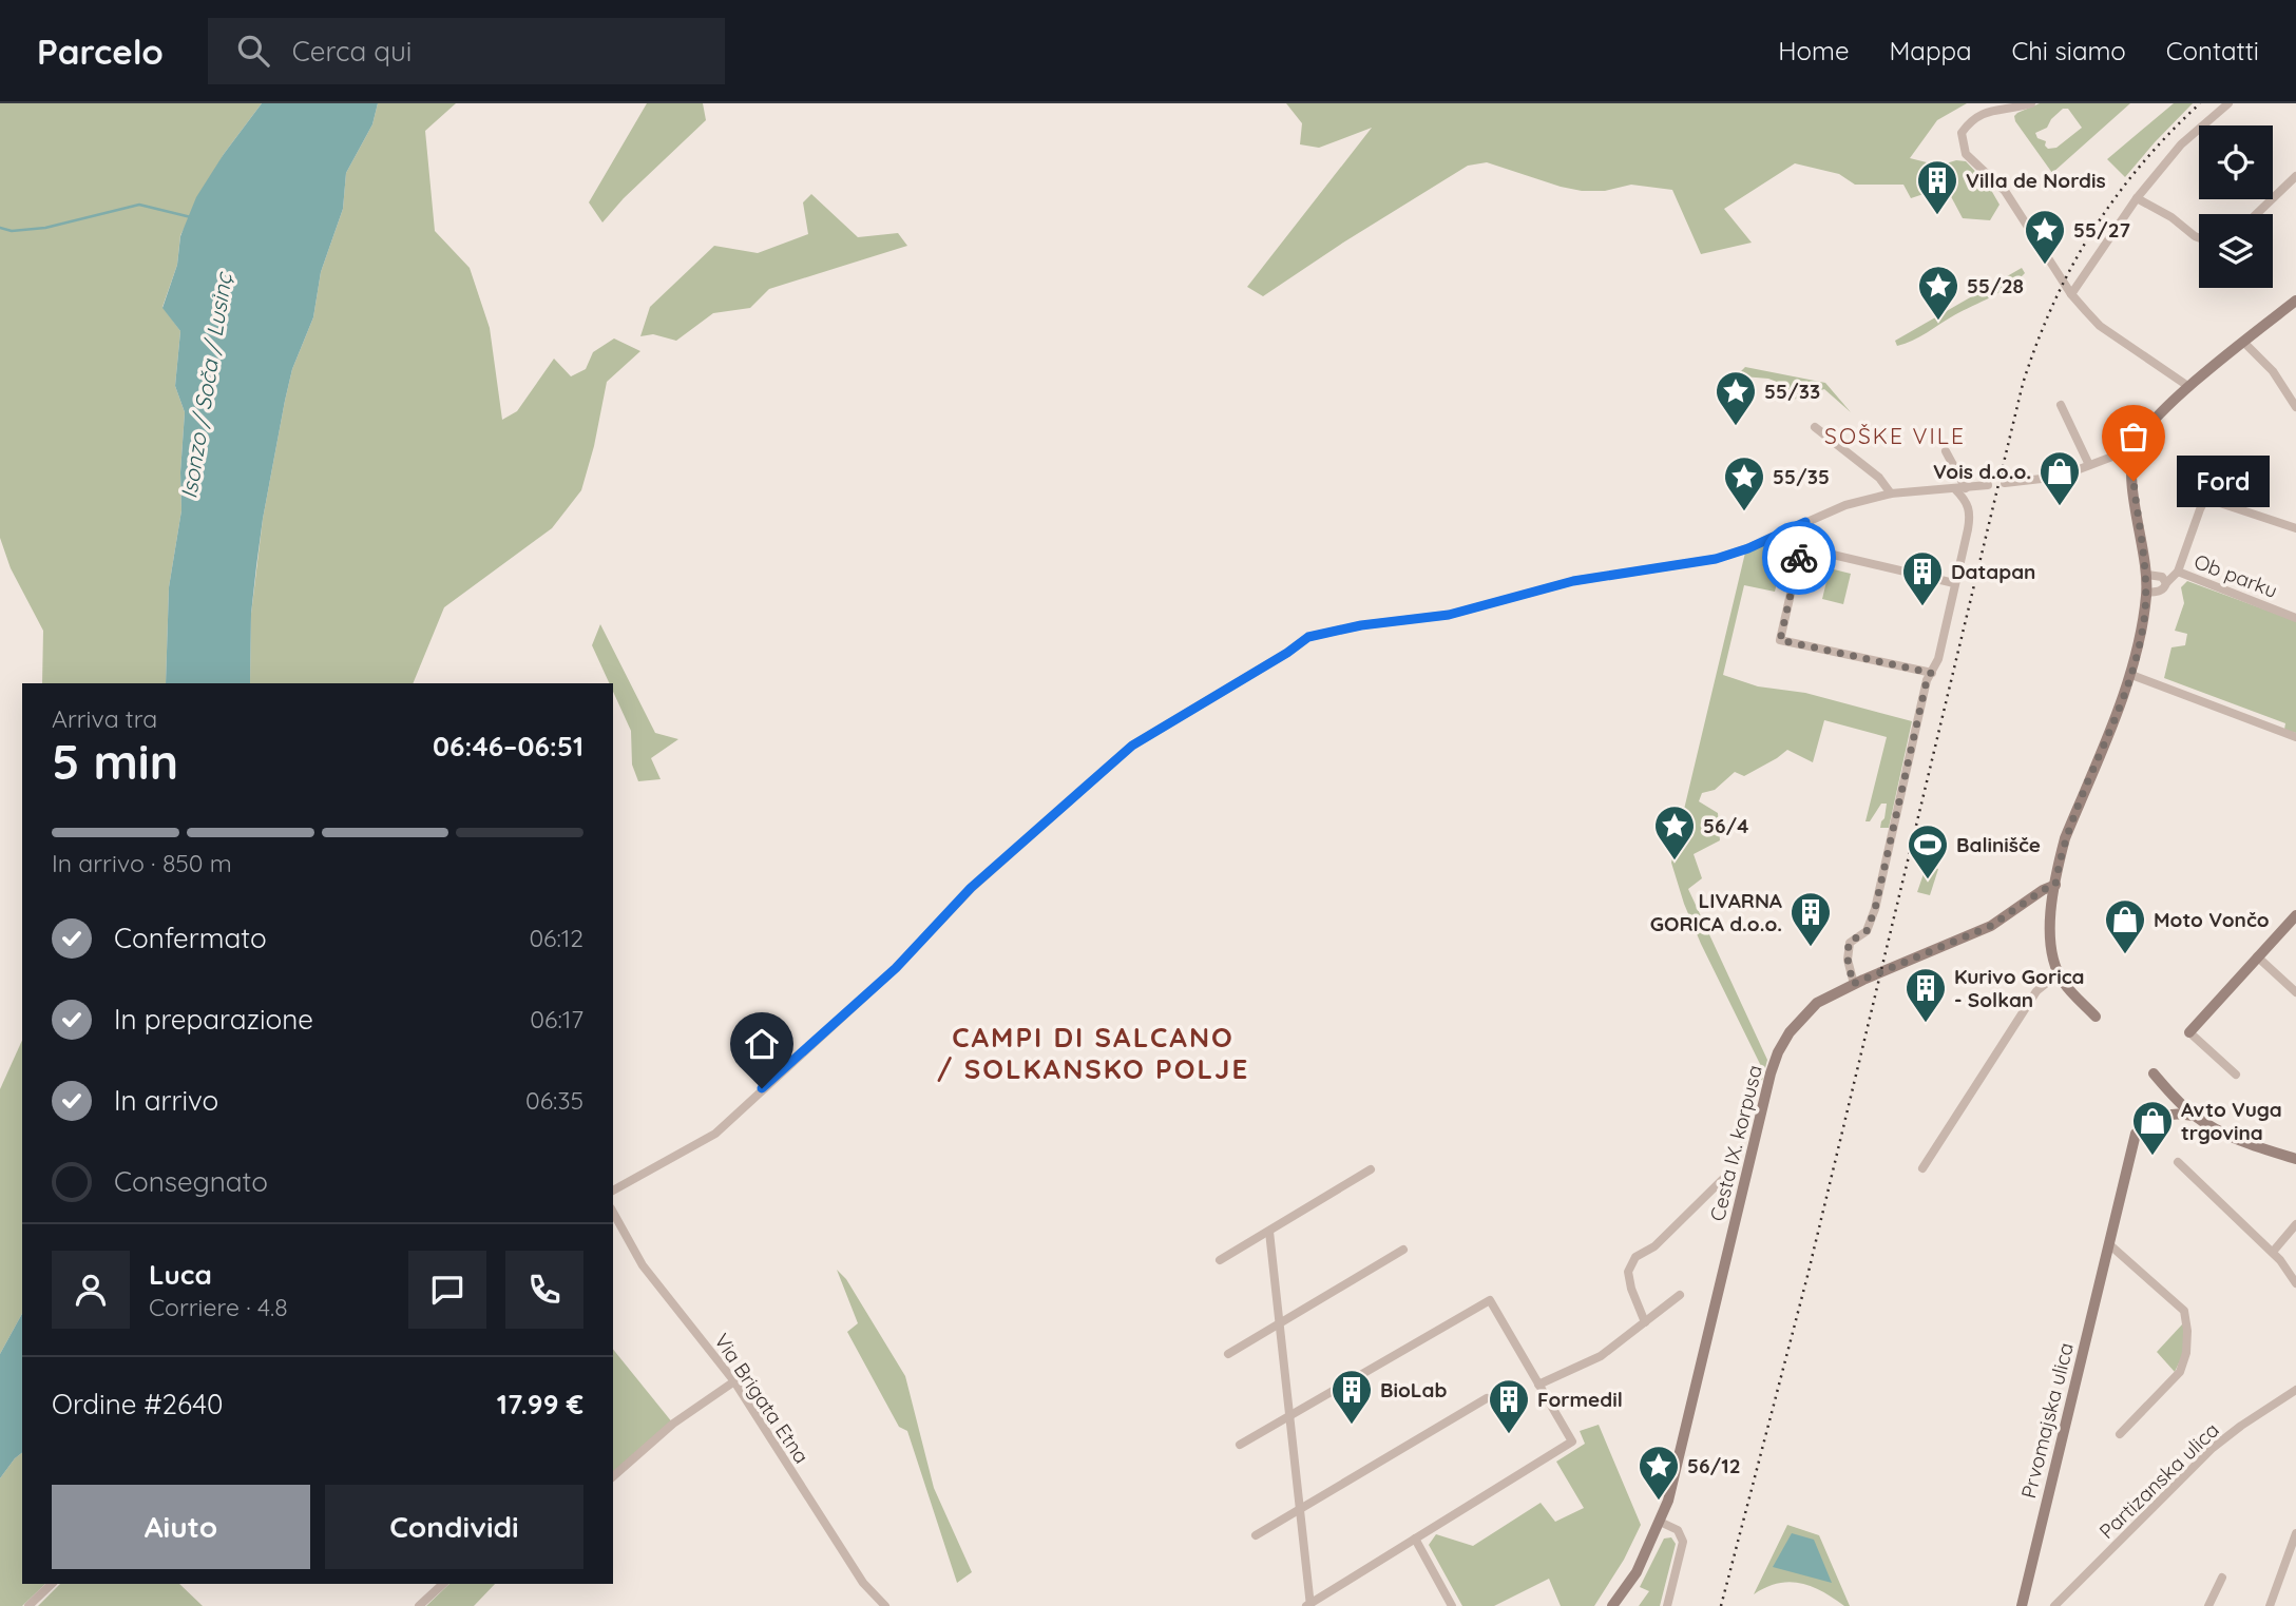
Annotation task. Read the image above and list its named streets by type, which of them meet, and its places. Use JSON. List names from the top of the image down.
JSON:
{
  "streets": {
    "main road": ["Cesta IX. korpusa", "Prvomajska ulica"],
    "street": ["Ob parku", "Via Brigata Etna", "Partizanska ulica"]
  },
  "districts": ["SOŠKE VILE", "CAMPI DI SALCANO / SOLKANSKO POLJE"],
  "water": ["Isonzo / Soča / Lusinç"],
  "places": {
    "building": [
      "Villa de Nordis",
      "Datapan",
      "LIVARNA GORICA d.o.o.",
      "Kurivo Gorica - Solkan",
      "BioLab",
      "Formedil"
    ],
    "place": [
      "55/27",
      "55/28",
      "55/33",
      "55/35",
      "56/4",
      "56/12"
    ],
    "other": ["Ford"],
    "shop": ["Vois d.o.o.", "Moto Vončo", "Avto Vuga trgovina"],
    "sports": ["Balinišče"]
  },
  "page": {
    "header": "Parcelo",
    "search": "Cerca qui",
    "nav": [
      "Home",
      "Mappa",
      "Chi siamo",
      "Contatti"
    ],
    "bubble": "Ford",
    "heading": ["5 min", "Arriva tra", "06:46–06:51"],
    "panel": [
      "Luca",
      "Corriere · 4.8",
      "Ordine #2640",
      "17.99 €"
    ],
    "bar": "In arrivo · 850 m",
    "list": [
      ["Confermato", "06:12"],
      ["In preparazione", "06:17"],
      ["In arrivo", "06:35"],
      "Consegnato"
    ],
    "buttons": ["Aiuto", "Condividi"]
  }
}
